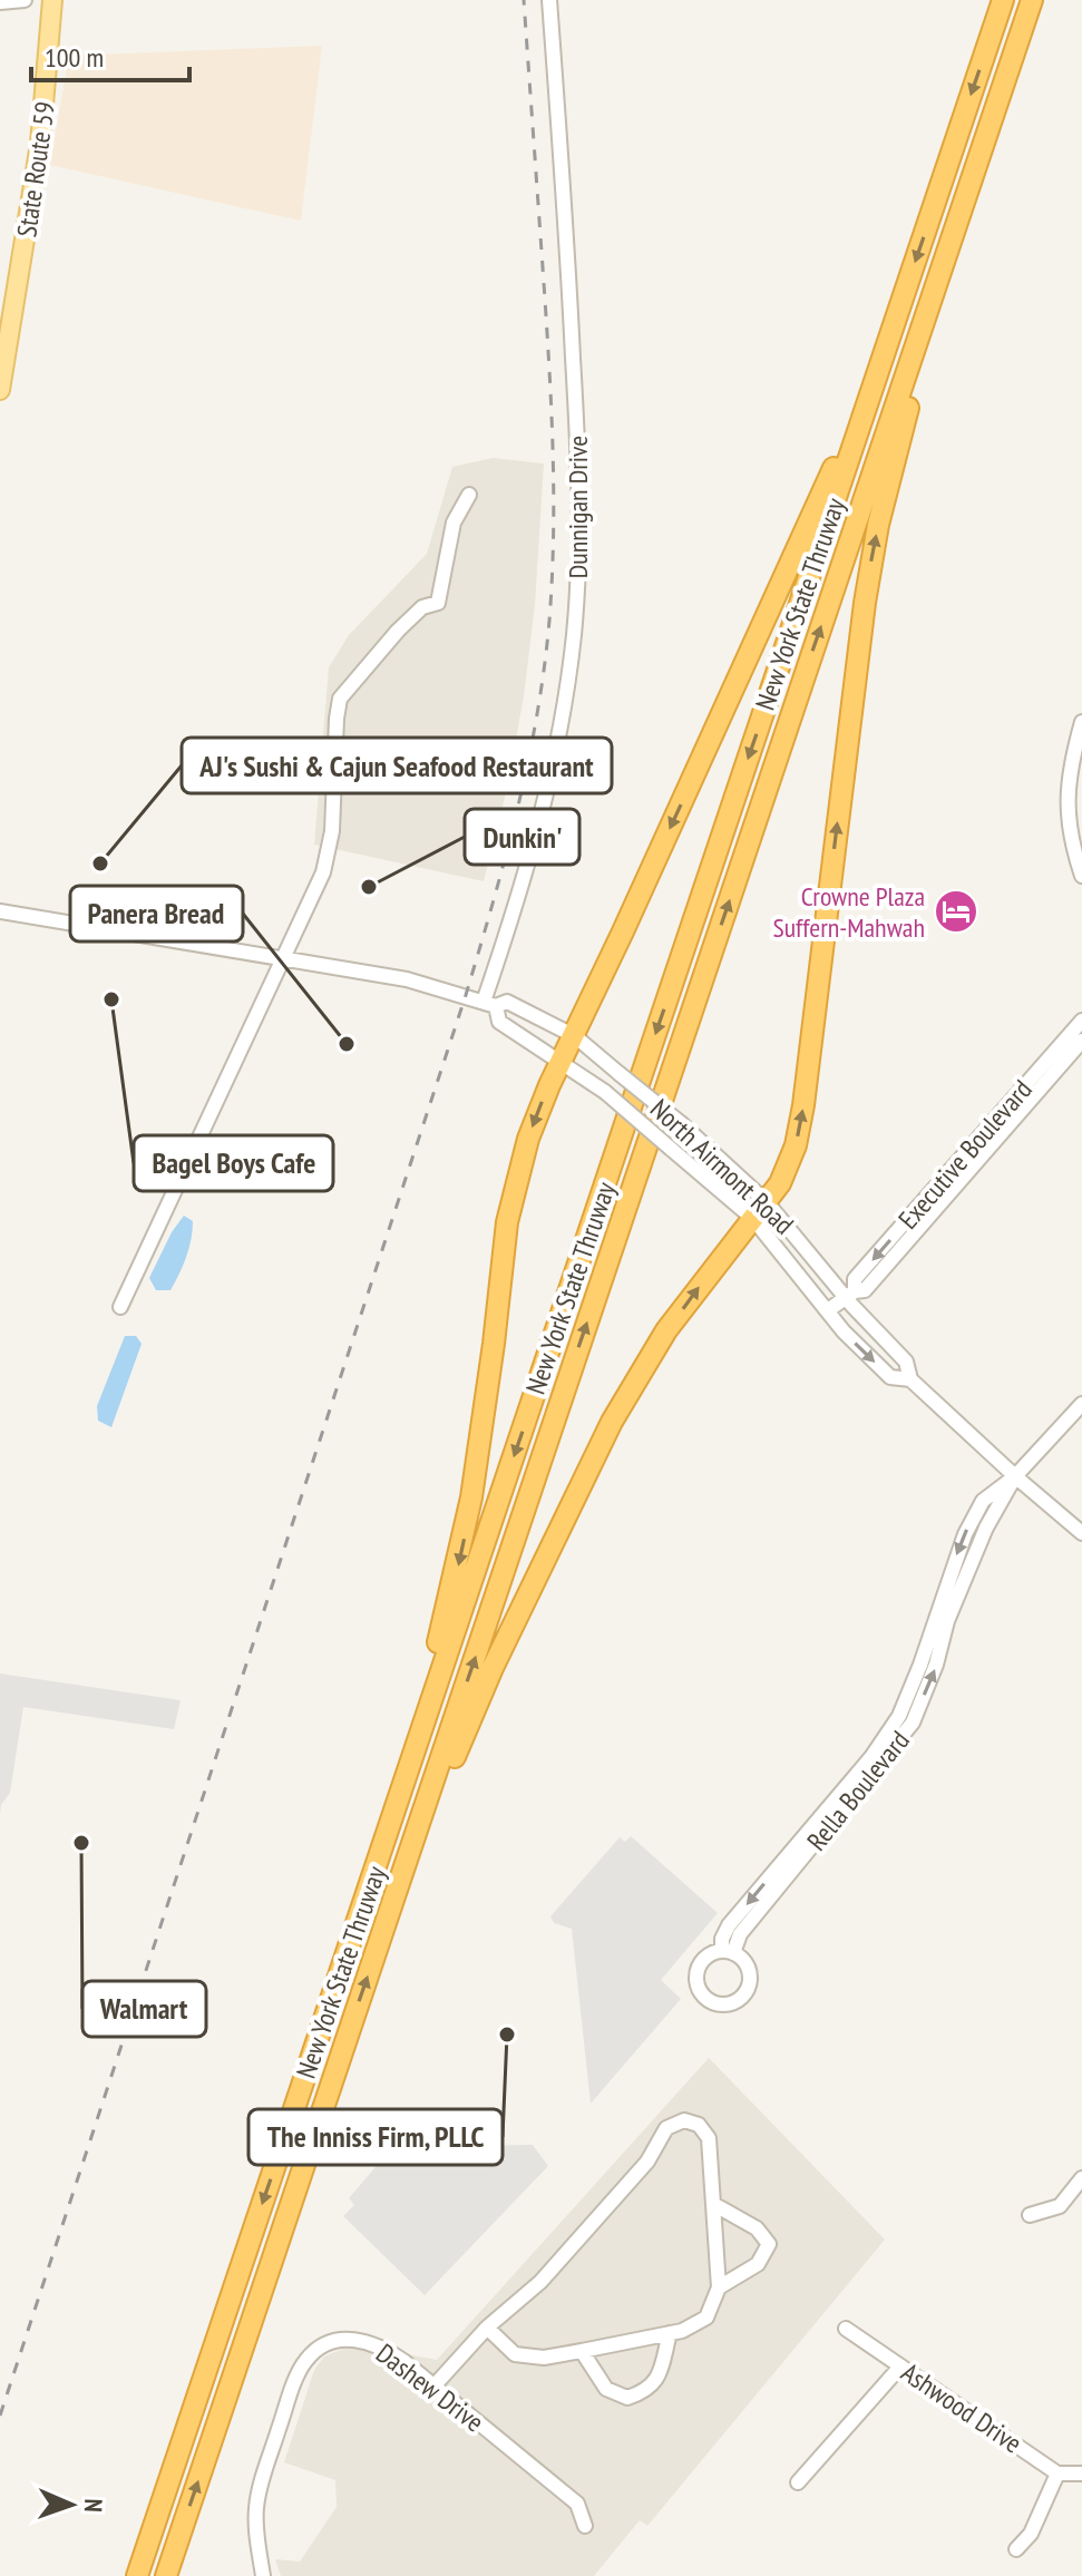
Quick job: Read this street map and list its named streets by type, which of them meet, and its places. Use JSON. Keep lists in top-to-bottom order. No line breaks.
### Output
{"streets":{"highway":["New York State Thruway"],"main road":["State Route 59"],"street":["Dunnigan Drive","Executive Boulevard","North Airmont Road","Rella Boulevard","Dashew Drive","Ashwood Drive"]},"crossings":[["Dunnigan Drive","North Airmont Road"],["Executive Boulevard","North Airmont Road"],["North Airmont Road","Rella Boulevard"]],"places":{"other":["AJ's Sushi & Cajun Seafood Restaurant","Dunkin'","Bagel Boys Cafe","Panera Bread","Walmart","The Inniss Firm, PLLC"],"hotel":["Crowne Plaza Suffern-Mahwah"]},"scale_bar":"100 m","north":"right"}
